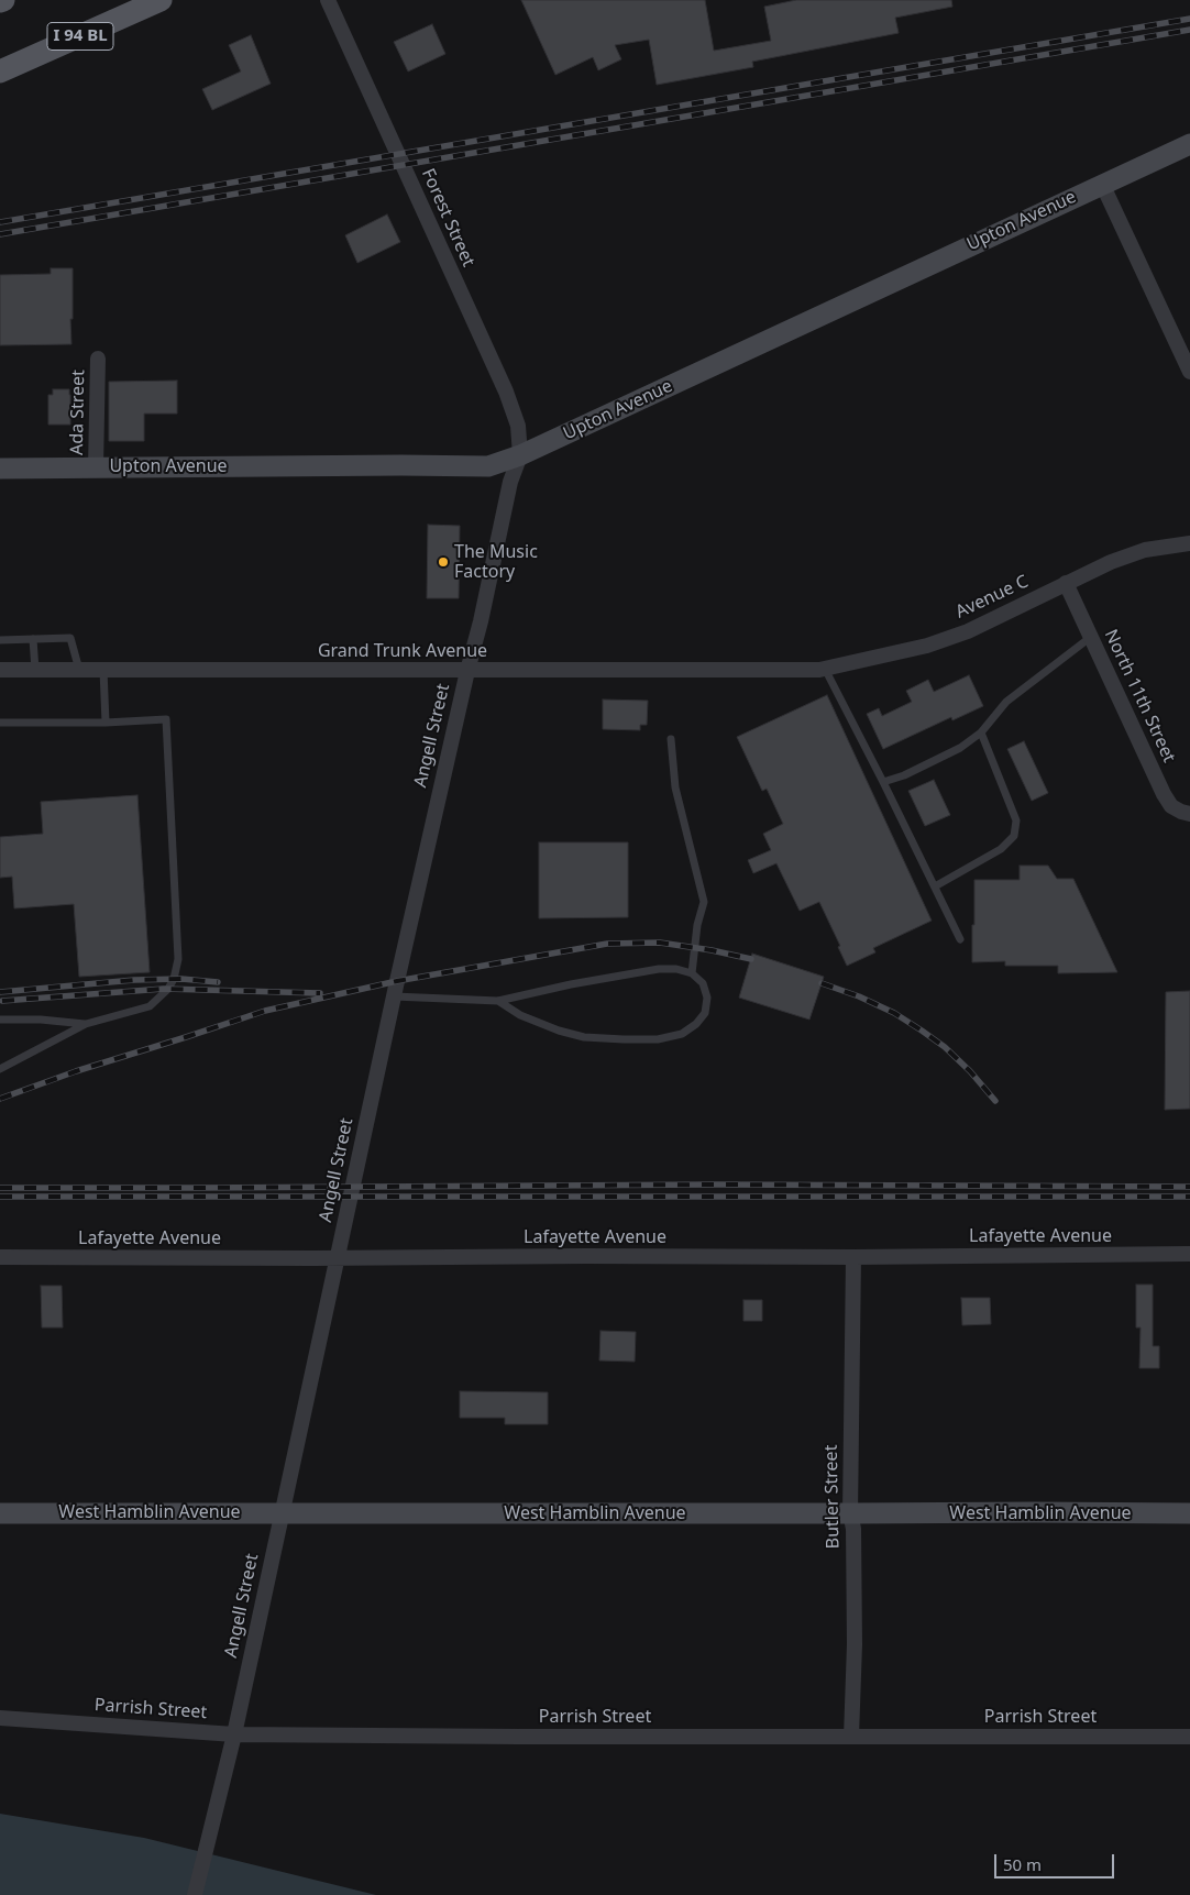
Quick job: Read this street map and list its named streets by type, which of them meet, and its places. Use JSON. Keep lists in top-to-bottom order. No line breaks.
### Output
{"streets":{"main road":["I 94 BL"],"street":["Forest Street","Upton Avenue","Ada Street","Avenue C","Grand Trunk Avenue","North 11th Street","Angell Street","Lafayette Avenue","Butler Street","West Hamblin Avenue","Parrish Street"]},"crossings":[["Forest Street","Upton Avenue"],["Forest Street","Angell Street"],["Upton Avenue","Ada Street"],["Upton Avenue","Angell Street"],["Avenue C","Grand Trunk Avenue"],["Avenue C","North 11th Street"],["Grand Trunk Avenue","Angell Street"],["Angell Street","Lafayette Avenue"],["Angell Street","West Hamblin Avenue"],["Angell Street","Parrish Street"],["Lafayette Avenue","Butler Street"],["Butler Street","West Hamblin Avenue"],["Butler Street","Parrish Street"]],"places":["The Music Factory"],"scale_bar":"50 m"}
